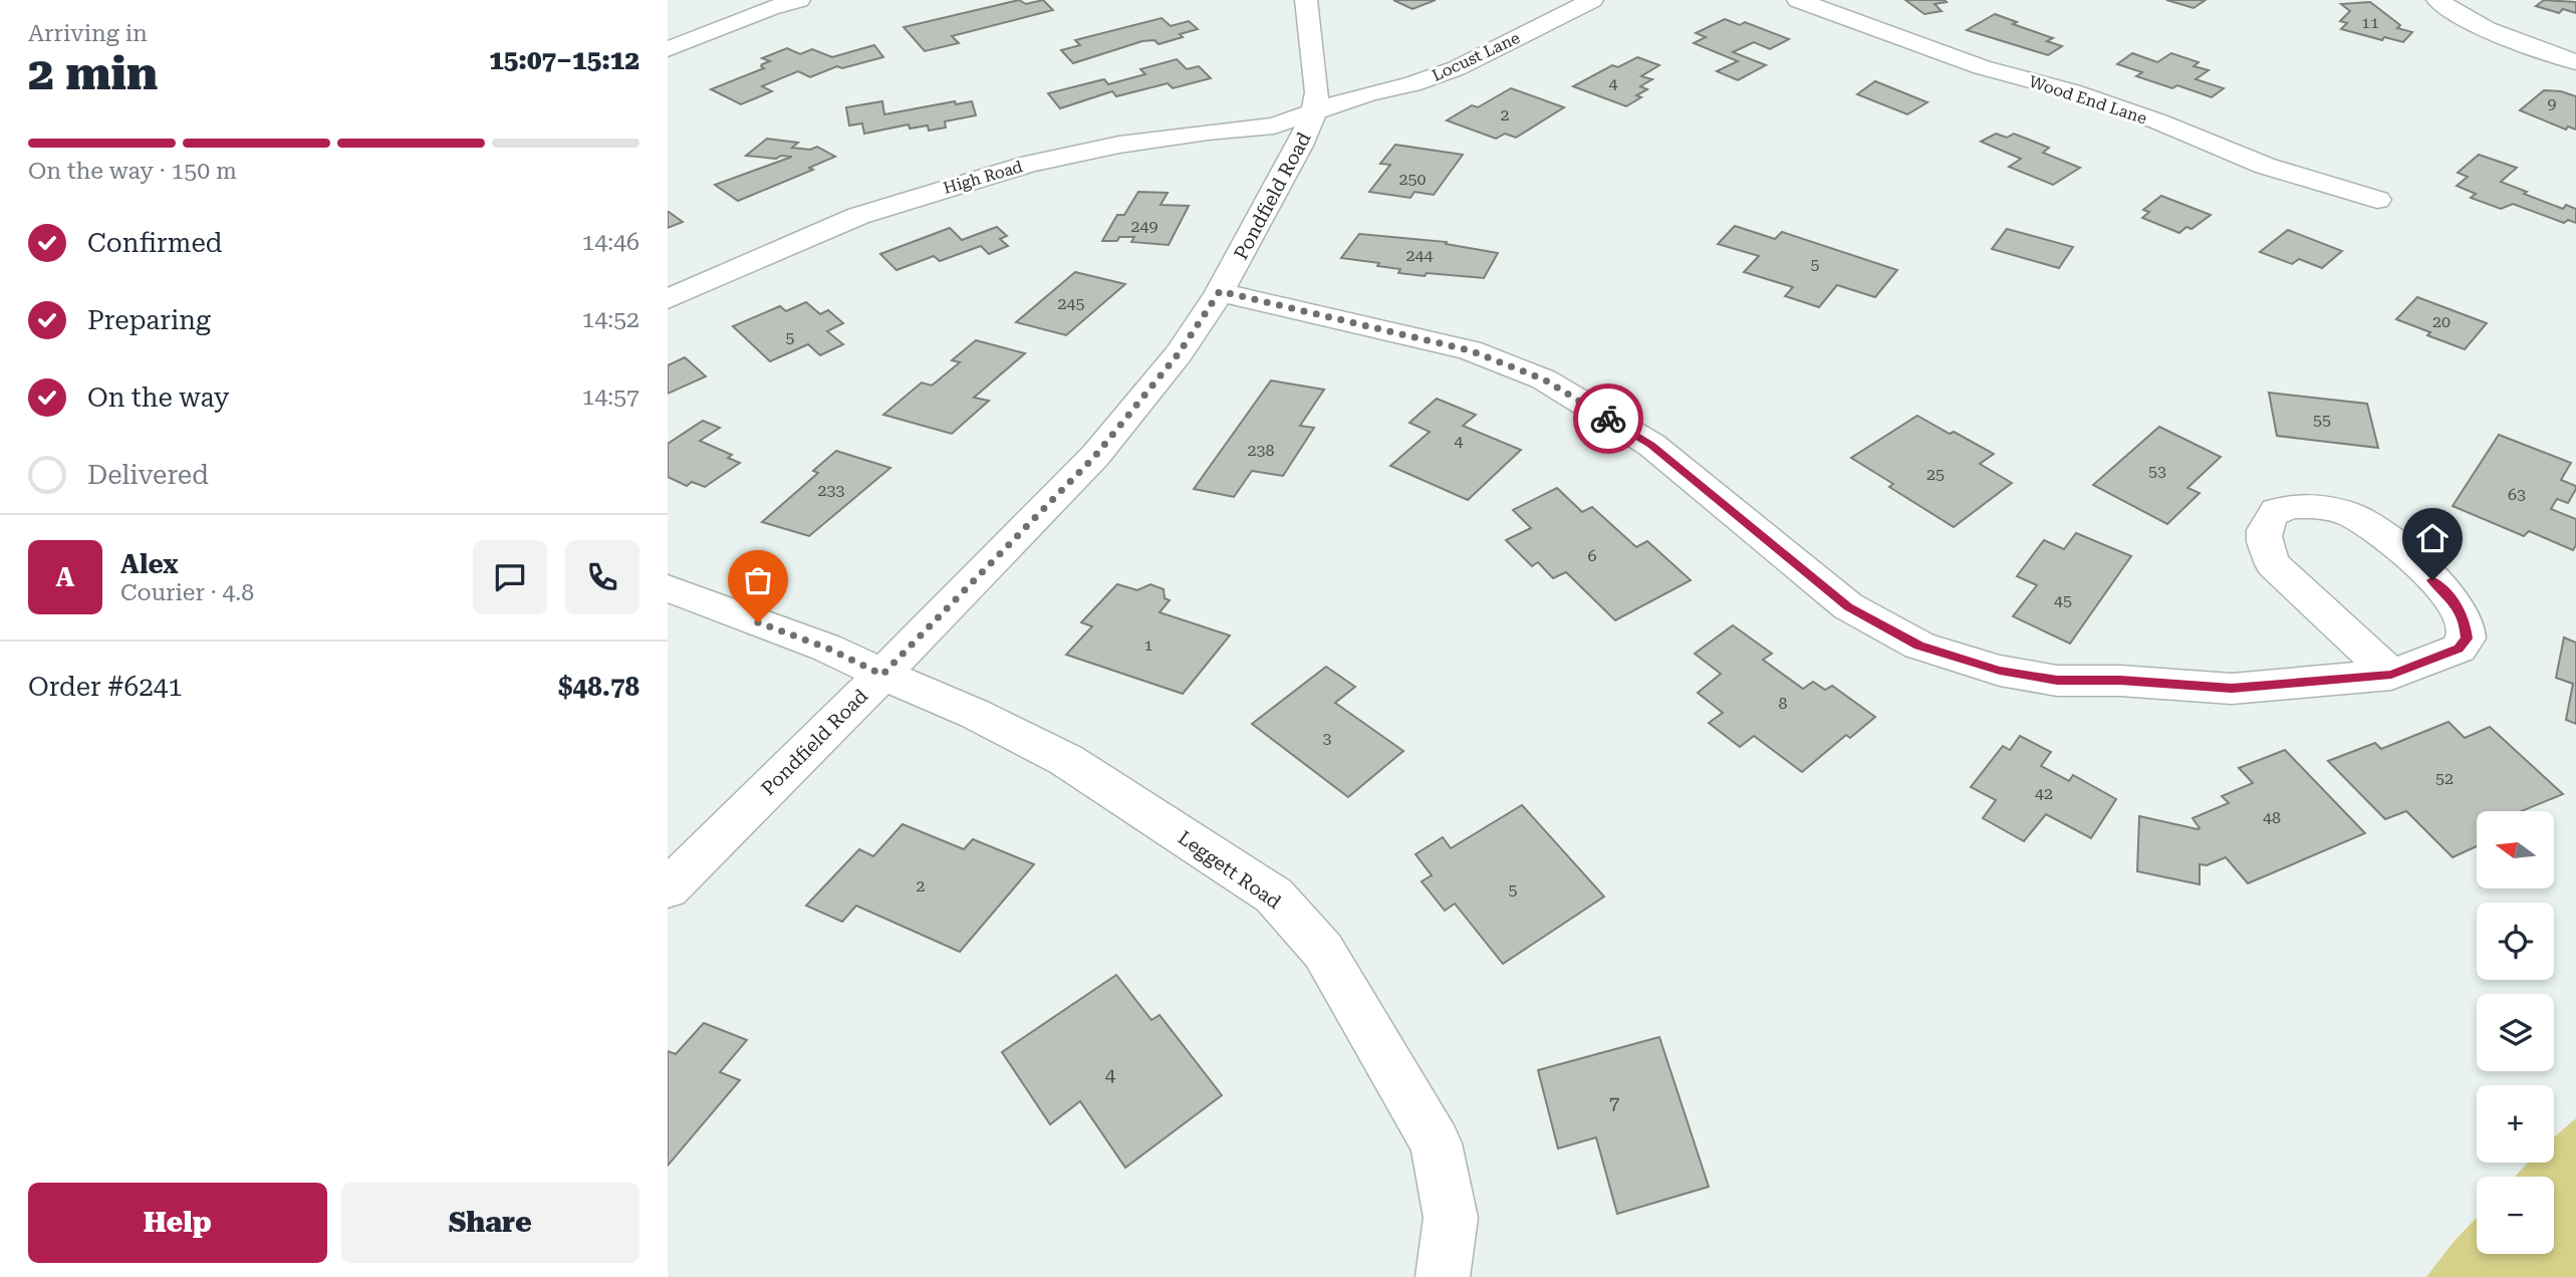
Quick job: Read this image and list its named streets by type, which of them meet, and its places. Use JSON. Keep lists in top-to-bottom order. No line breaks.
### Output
{"streets":{"street":["Locust Lane","Wood End Lane","High Road","Pondfield Road","Leggett Road"]},"crossings":[["Locust Lane","High Road"],["Locust Lane","Pondfield Road"],["High Road","Pondfield Road"],["Pondfield Road","Leggett Road"]],"house_numbers":["11","4","9","2","250","249","244","5","245","20","5","55","4","238","53","25","233","63","6","45","1","8","3","52","42","48","2","5","4","7"],"north":"left","page":{"heading":["2 min","Arriving in","15:07–15:12"],"panel":["Alex","Courier · 4.8","Order #6241","$48.78"],"bar":"On the way · 150 m","list":[["Confirmed","14:46"],["Preparing","14:52"],["On the way","14:57"],"Delivered"],"round":"A","map_buttons":["+","−"],"buttons":["Help","Share"]}}
